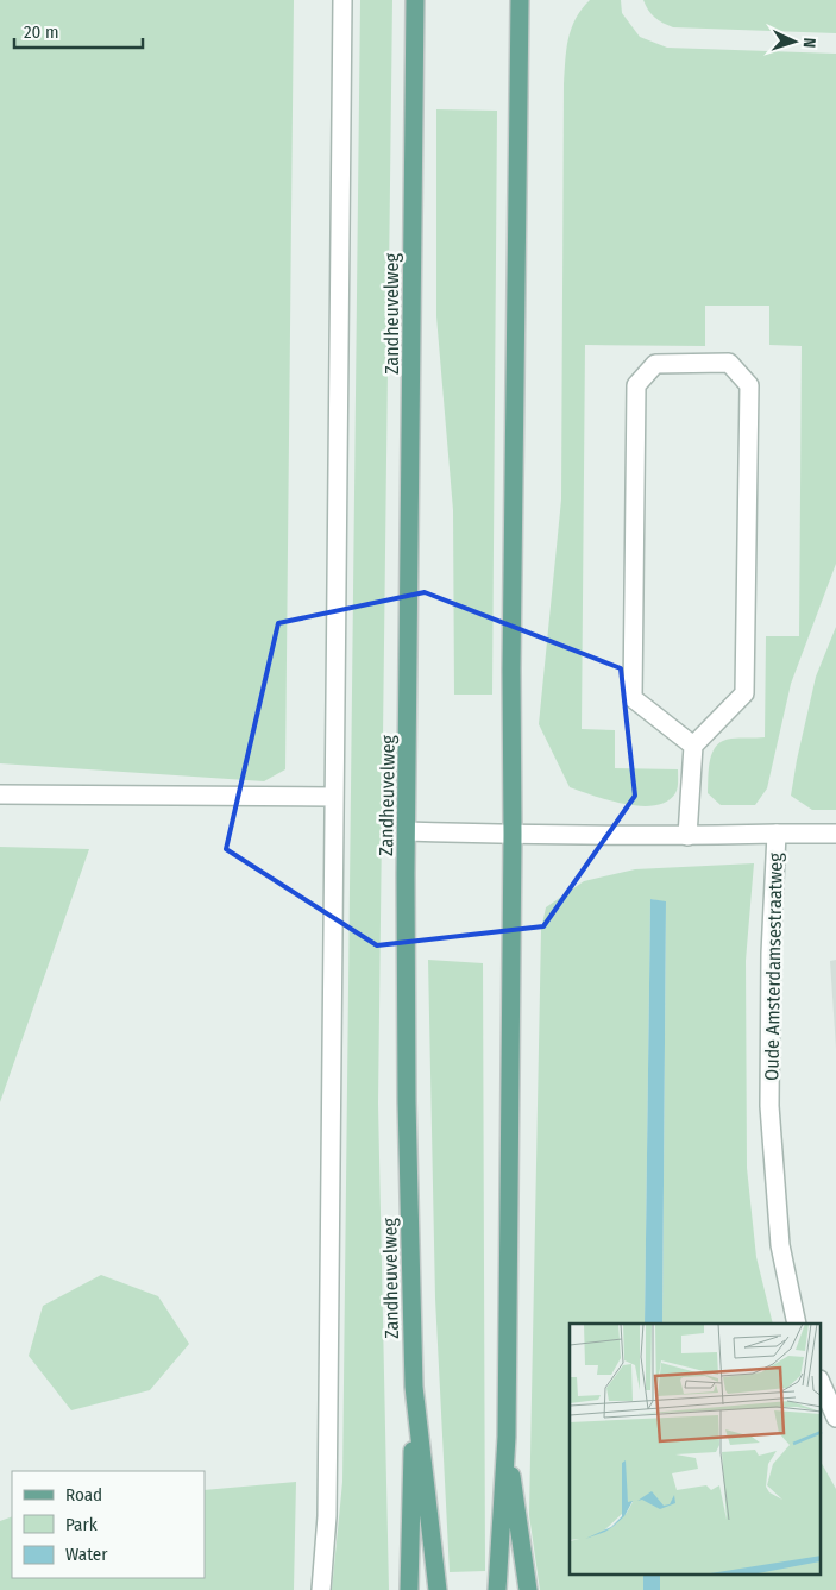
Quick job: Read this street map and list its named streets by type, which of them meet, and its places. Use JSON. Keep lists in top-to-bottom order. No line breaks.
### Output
{"streets":{"main road":["Zandheuvelweg"],"street":["Oude Amsterdamsestraatweg"]},"crossings":[["Zandheuvelweg","Oude Amsterdamsestraatweg"]],"legend":["Road","Park","Water"],"scale_bar":"20 m","north":"right"}
